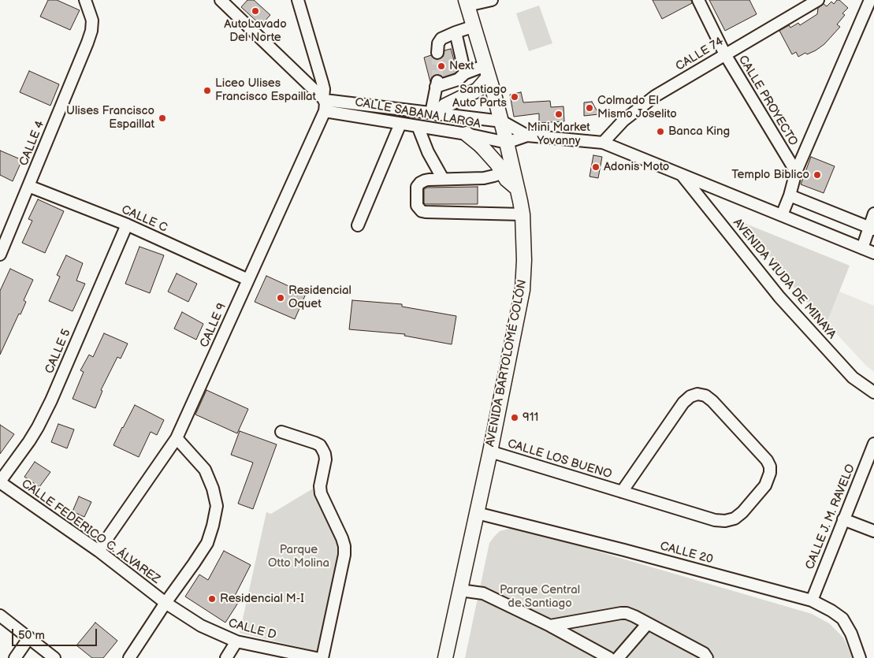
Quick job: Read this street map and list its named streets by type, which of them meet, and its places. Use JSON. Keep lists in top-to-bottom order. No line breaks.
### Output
{"streets":{"main road":["AVENIDA BARTOLOMÉ COLÓN"],"street":["CALLE 74","CALLE PROYECTO","CALLE SABANA LARGA","CALLE 4","CALLE C","AVENIDA VIUDA DE MINAYA","CALLE 9","CALLE 5","CALLE LOS BUENO","CALLE J. M. RAVELO","CALLE FEDERICO C. ÁLVAREZ","CALLE 20","CALLE D"]},"crossings":[["CALLE 74","CALLE PROYECTO"],["CALLE SABANA LARGA","CALLE 9"],["CALLE SABANA LARGA","AVENIDA BARTOLOMÉ COLÓN"],["CALLE 4","CALLE C"],["CALLE C","CALLE 9"],["CALLE C","CALLE 5"],["CALLE 9","CALLE FEDERICO C. ÁLVAREZ"],["CALLE 5","CALLE FEDERICO C. ÁLVAREZ"],["AVENIDA BARTOLOMÉ COLÓN","CALLE LOS BUENO"],["AVENIDA BARTOLOMÉ COLÓN","CALLE 20"],["CALLE J. M. RAVELO","CALLE 20"],["CALLE FEDERICO C. ÁLVAREZ","CALLE D"]],"parks":["Parque Otto Molina","Parque Central de Santiago"],"places":["AutoLavado Del Norte","Next","Liceo Ulises Francisco Espaillat","Santiago Auto Parts","Colmado El Mismo Joselito","Mini Market Yovanny","Ulises Francisco Espaillat","Banca King","Adonis Moto","Templo Biblico","Residencial Oquet","911","Residencial M-I"],"scale_bar":"50 m"}
